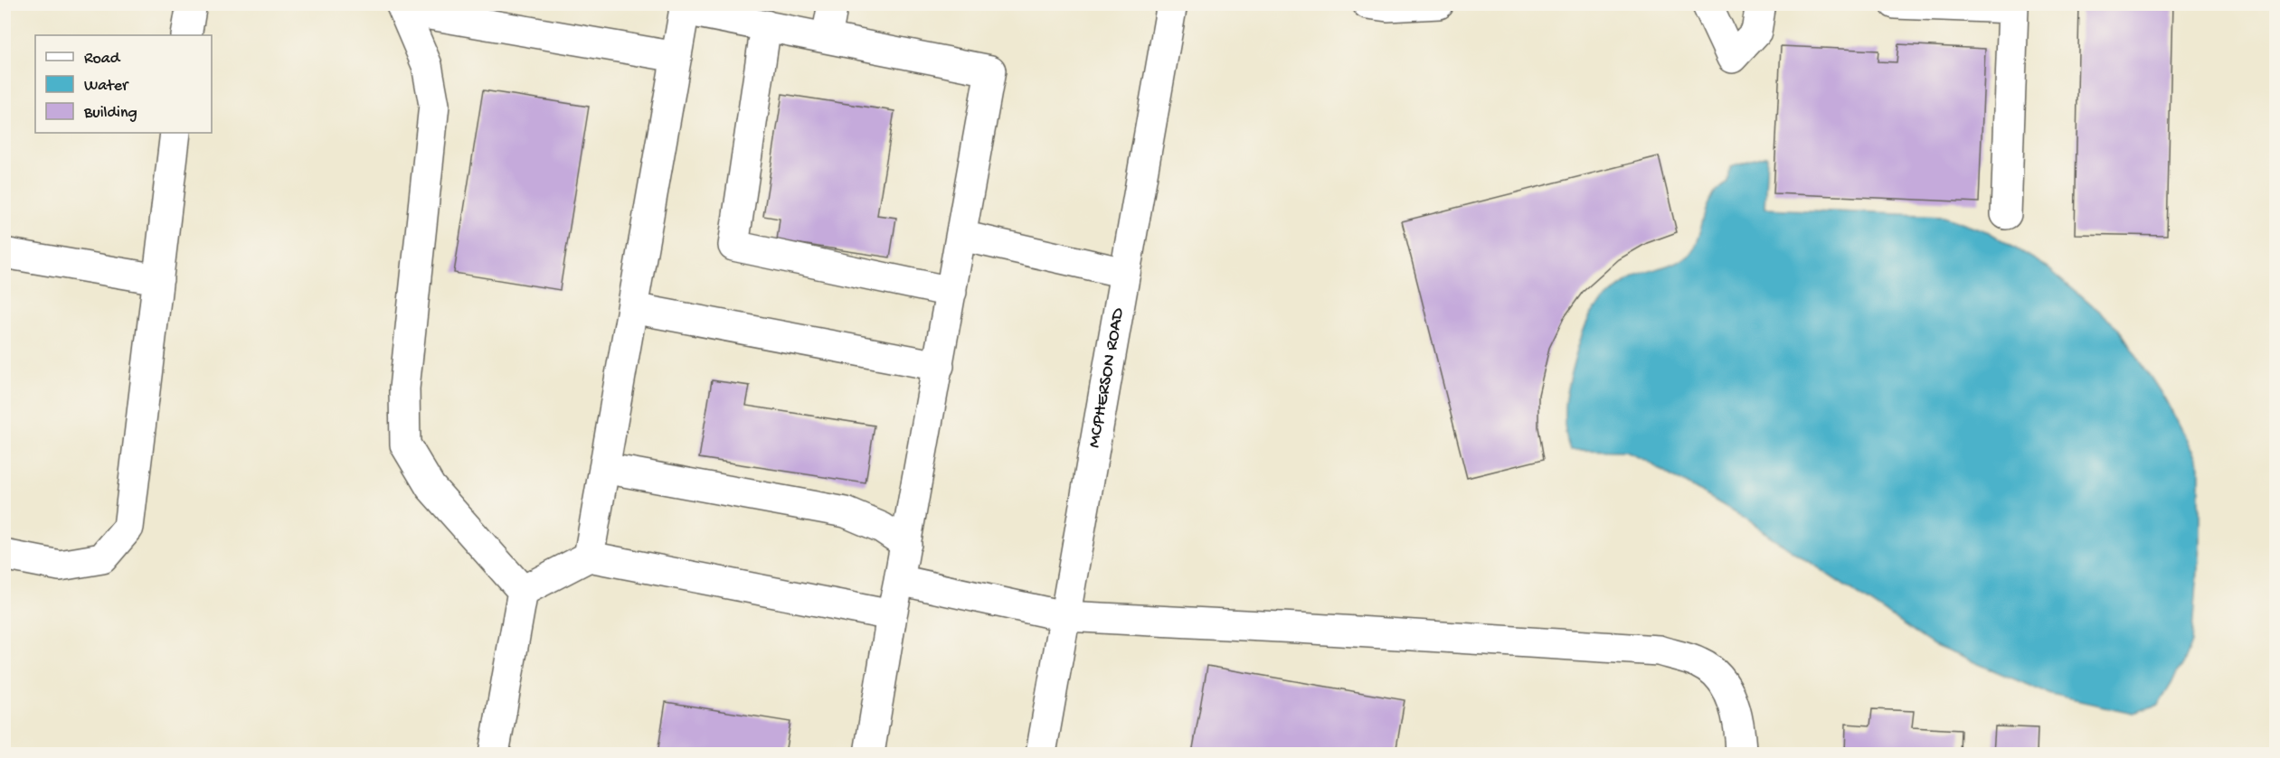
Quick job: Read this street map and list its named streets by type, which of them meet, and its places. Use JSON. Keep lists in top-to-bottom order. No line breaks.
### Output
{"streets":{"main road":["MCPHERSON ROAD"]},"legend":["Road","Water","Building"]}
